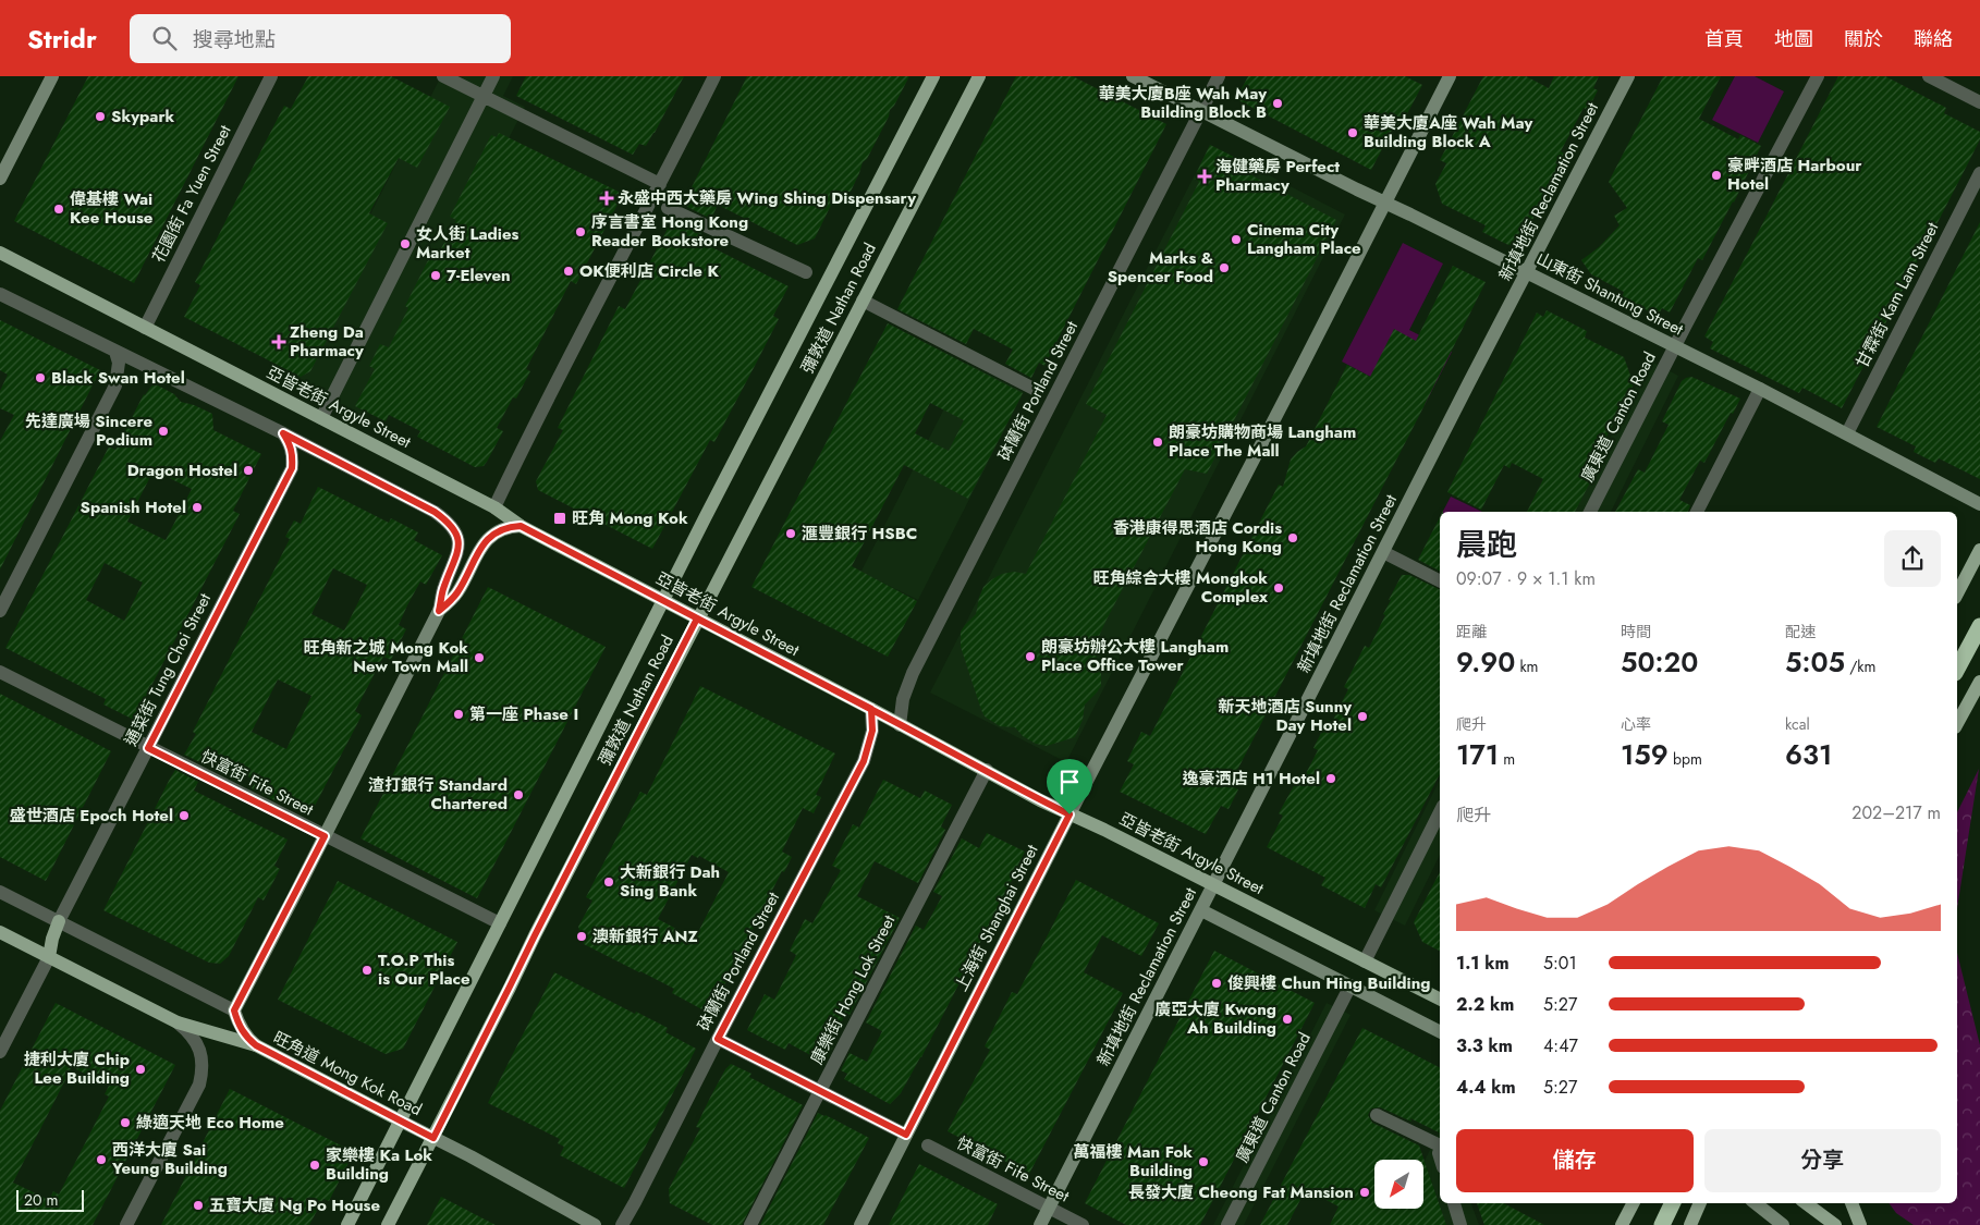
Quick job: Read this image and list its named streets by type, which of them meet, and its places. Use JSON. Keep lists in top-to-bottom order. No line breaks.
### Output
{"streets":{"main road":["新填地街 Reclamation Street","山東街 Shantung Street","彌敦道 Nathan Road","亞皆老街 Argyle Street","上海街 Shanghai Street","旺角道 Mong Kok Road"],"street":["花園街 Fa Yuen Street","甘霖街 Kam Lam Street","砵蘭街 Portland Street","廣東道 Canton Road","通菜街 Tung Choi Street","快富街 Fife Street","康樂街 Hong Lok Street"]},"crossings":[["新填地街 Reclamation Street","山東街 Shantung Street"],["新填地街 Reclamation Street","亞皆老街 Argyle Street"],["新填地街 Reclamation Street","快富街 Fife Street"],["花園街 Fa Yuen Street","亞皆老街 Argyle Street"],["山東街 Shantung Street","甘霖街 Kam Lam Street"],["山東街 Shantung Street","砵蘭街 Portland Street"],["山東街 Shantung Street","廣東道 Canton Road"],["山東街 Shantung Street","上海街 Shanghai Street"],["彌敦道 Nathan Road","亞皆老街 Argyle Street"],["彌敦道 Nathan Road","快富街 Fife Street"],["彌敦道 Nathan Road","旺角道 Mong Kok Road"],["砵蘭街 Portland Street","亞皆老街 Argyle Street"],["亞皆老街 Argyle Street","上海街 Shanghai Street"],["亞皆老街 Argyle Street","康樂街 Hong Lok Street"],["通菜街 Tung Choi Street","快富街 Fife Street"]],"places":{"other":["華美大廈B座 Wah May Building Block B","Skypark","華美大廈A座 Wah May Building Block A","豪畔酒店 Harbour Hotel","偉基樓 Wai Kee House","序言書室 Hong Kong Reader Bookstore","Cinema City Langham Place","女人街 Ladies Market","Marks & Spencer Food","OK便利店 Circle K","7-Eleven","Black Swan Hotel","先達廣場 Sincere Podium","朗豪坊購物商場 Langham Place The Mall","Dragon Hostel","Spanish Hotel","滙豐銀行 HSBC","香港康得思酒店 Cordis Hong Kong","旺角綜合大樓 Mongkok Complex","朗豪坊辦公大樓 Langham Place Office Tower","旺角新之城 Mong Kok New Town Mall","第一座 Phase I","新天地酒店 Sunny Day Hotel","逸豪洒店 H1 Hotel","渣打銀行 Standard Chartered","盛世酒店 Epoch Hotel","大新銀行 Dah Sing Bank","澳新銀行 ANZ","T.O.P This is Our Place","俊興樓 Chun Hing Building","廣亞大廈 Kwong Ah Building","捷利大廈 Chip Lee Building","綠適天地 Eco Home","西洋大廈 Sai Yeung Building","萬福樓 Man Fok Building","家樂樓 Ka Lok Building","長發大廈 Cheong Fat Mansion","五寶大廈 Ng Po House"],"health":["海健藥房 Perfect Pharmacy","永盛中西大藥房 Wing Shing Dispensary","Zheng Da Pharmacy"],"transit":["旺角 Mong Kok"]},"scale_bar":"20 m","north":"bottom left","page":{"header":"Stridr","search":"搜尋地點","nav":["首頁","地圖","關於","聯絡"],"heading":["晨跑","09:07 · 9 × 1.1 km"],"stats":[["距離","9.90 km"],["時間","50:20"],["配速","5:05 /km"],["爬升","171 m"],["心率","159 bpm"],["kcal","631"]],"chart":["爬升","202–217 m"],"list":[{"name":"1.1 km","note":"5:01"},{"name":"2.2 km","note":"5:27"},{"name":"3.3 km","note":"4:47"},{"name":"4.4 km","note":"5:27"}],"buttons":["儲存","分享"],"scale":"20 m"}}
